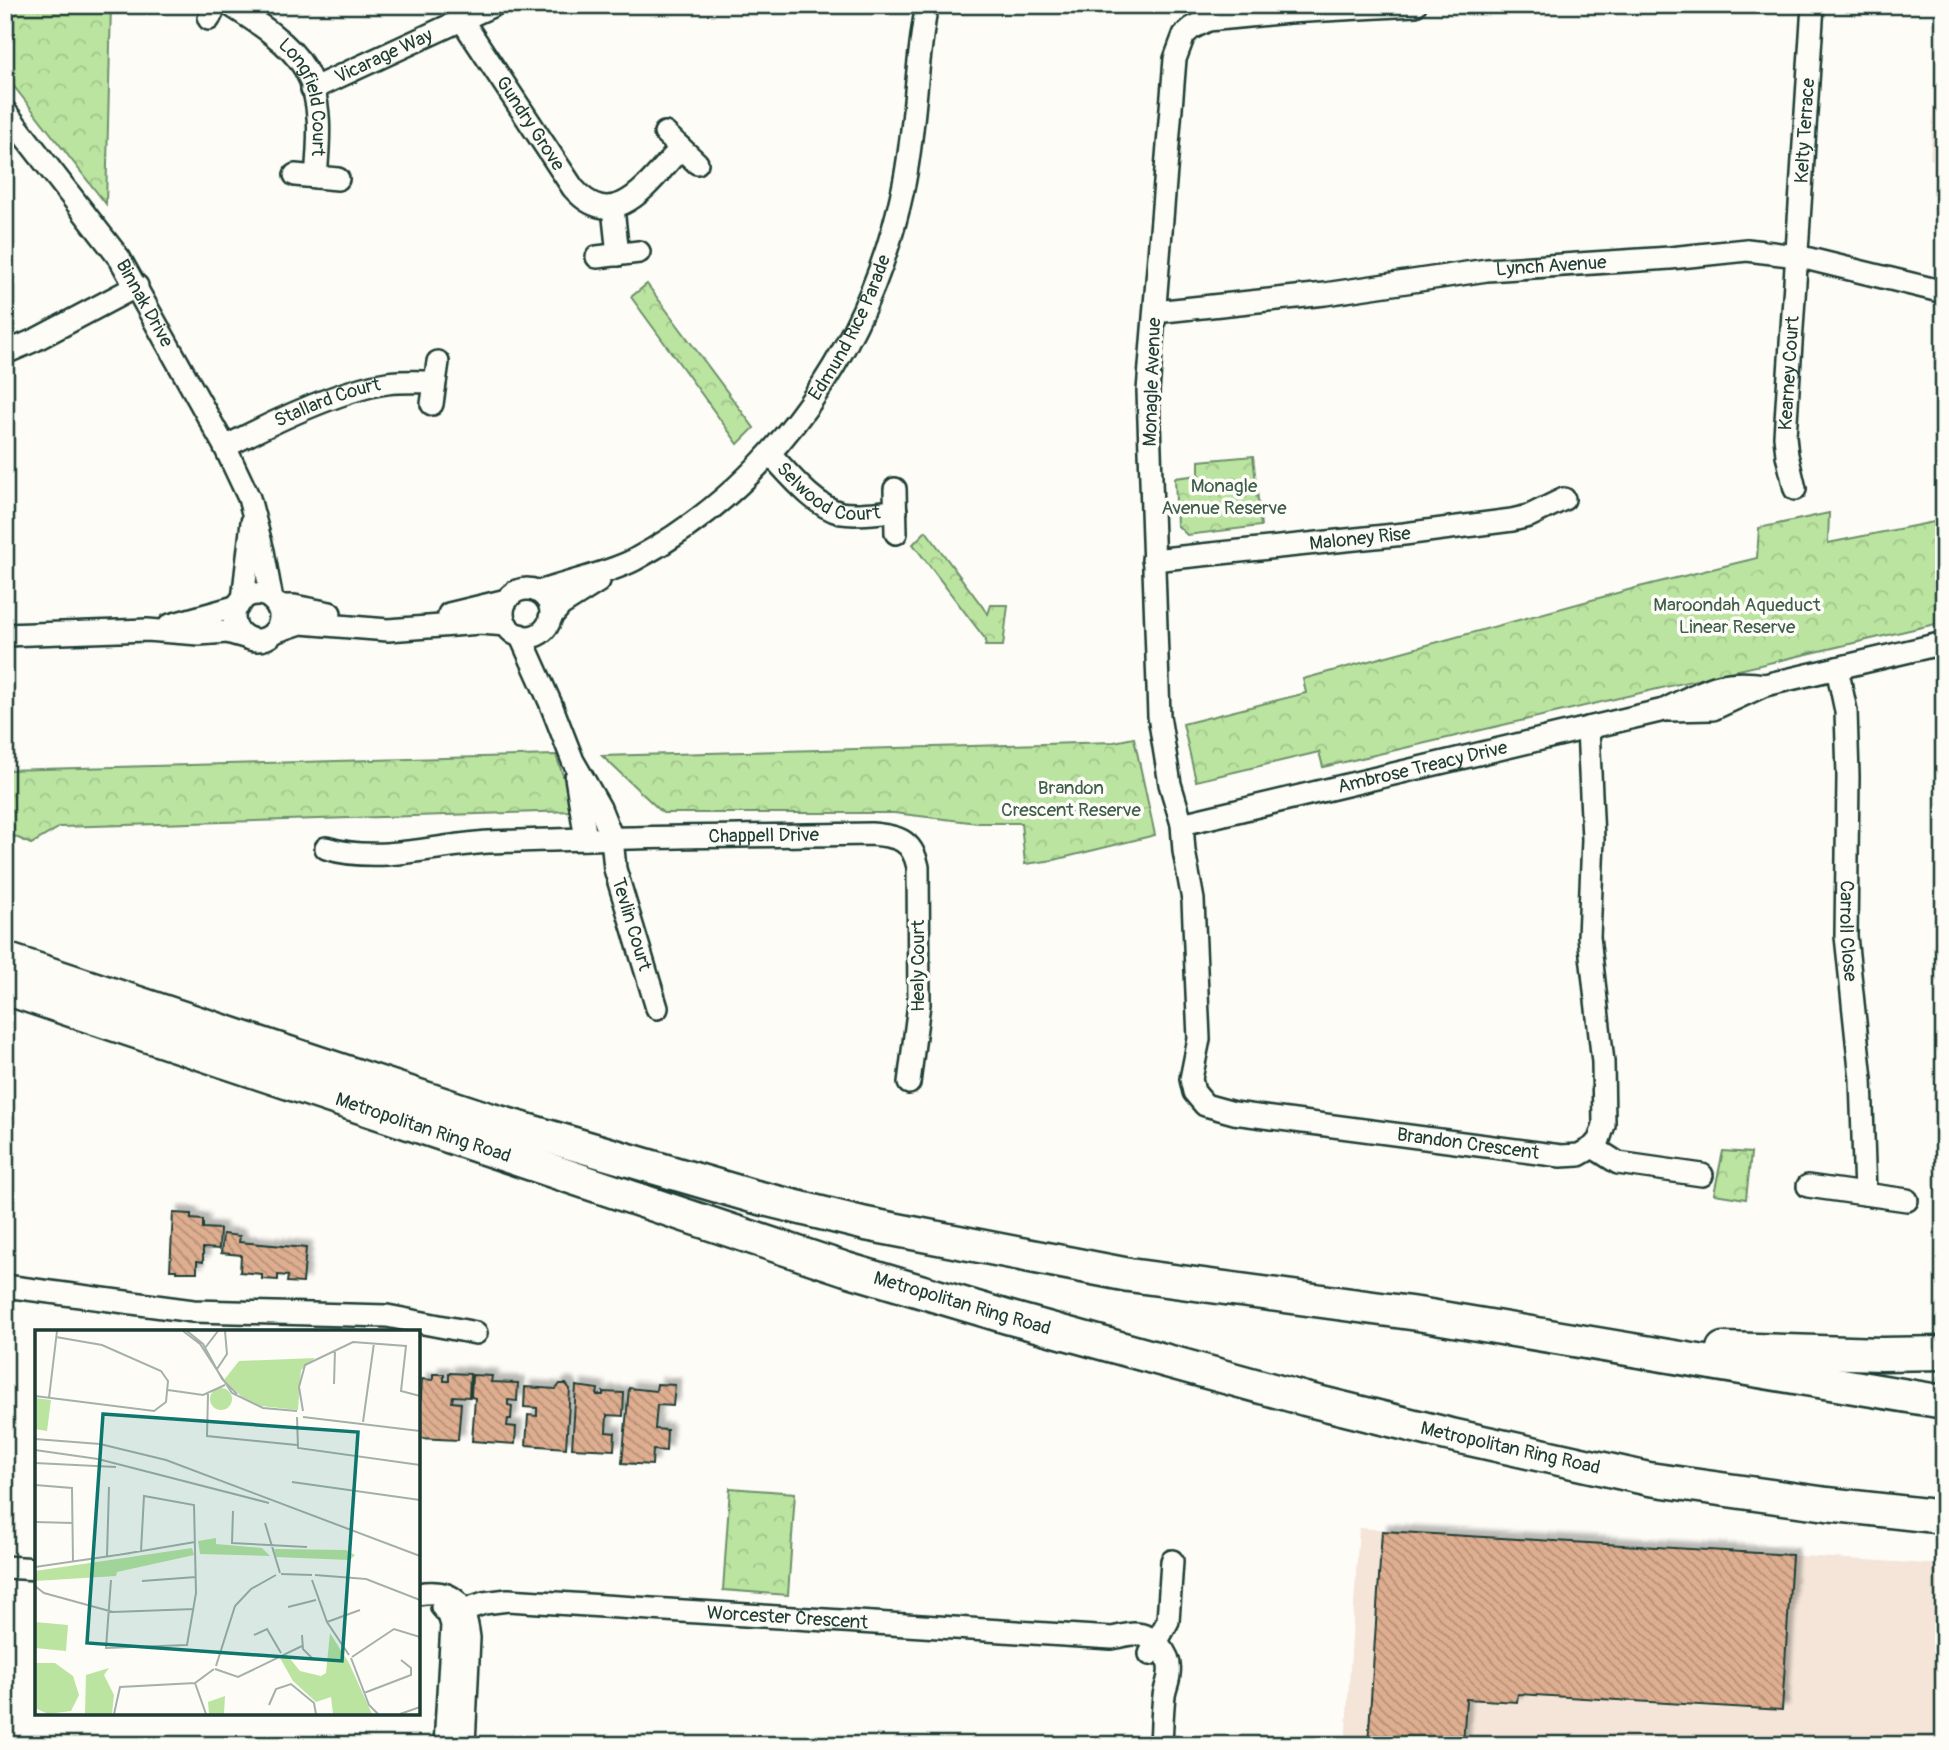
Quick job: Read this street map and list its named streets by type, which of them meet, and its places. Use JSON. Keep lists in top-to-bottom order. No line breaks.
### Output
{"streets":{"highway":["Metropolitan Ring Road"],"street":["Vicarage Way","Longfield Court","Gundry Grove","Kelty Terrace","Lynch Avenue","Binnak Drive","Edmund Rice Parade","Kearney Court","Monagle Avenue","Stallard Court","Selwood Court","Maloney Rise","Ambrose Treacy Drive","Chappell Drive","Tevlin Court","Carroll Close","Healy Court","Brandon Crescent","Worcester Crescent"]},"crossings":[["Vicarage Way","Longfield Court"],["Vicarage Way","Gundry Grove"],["Kelty Terrace","Lynch Avenue"],["Kelty Terrace","Kearney Court"],["Lynch Avenue","Kearney Court"],["Lynch Avenue","Monagle Avenue"],["Binnak Drive","Stallard Court"],["Edmund Rice Parade","Selwood Court"],["Monagle Avenue","Maloney Rise"],["Monagle Avenue","Ambrose Treacy Drive"],["Monagle Avenue","Brandon Crescent"],["Ambrose Treacy Drive","Carroll Close"],["Ambrose Treacy Drive","Brandon Crescent"],["Chappell Drive","Tevlin Court"],["Chappell Drive","Healy Court"]],"parks":["Monagle Avenue Reserve","Maroondah Aqueduct Linear Reserve","Brandon Crescent Reserve"]}
